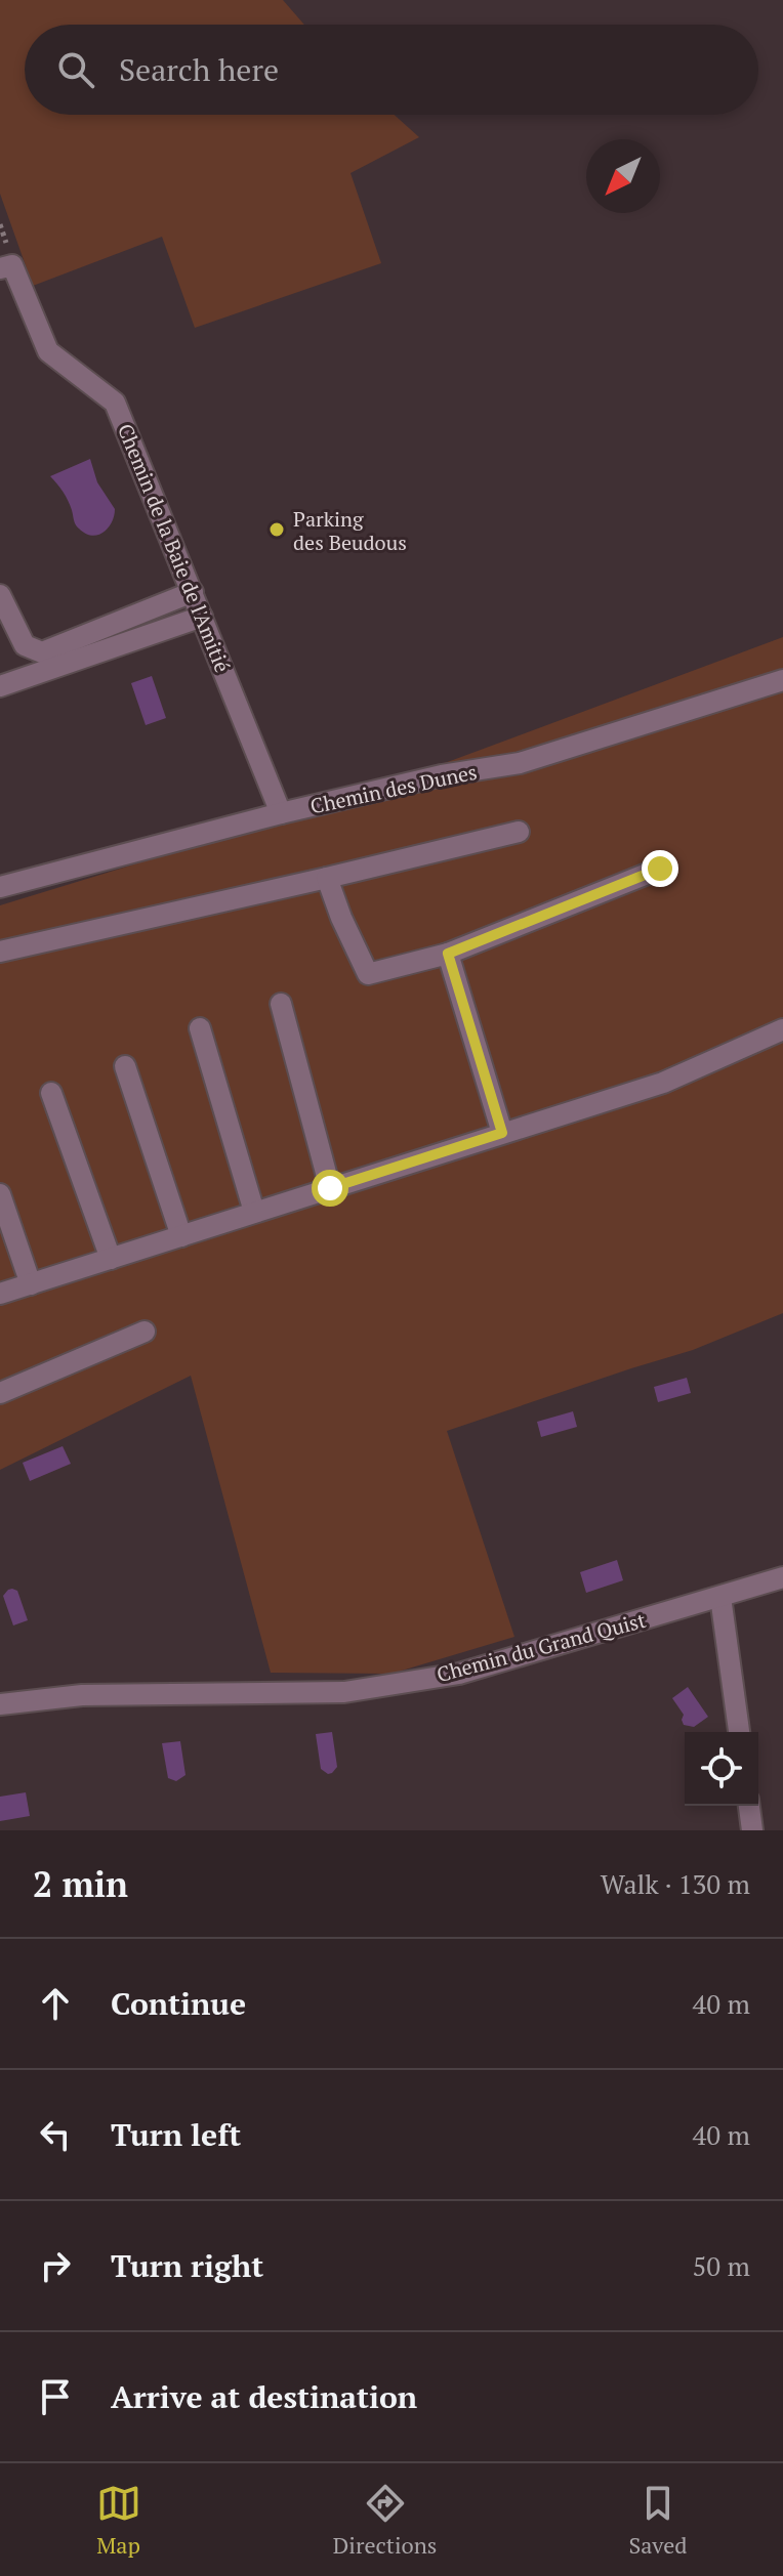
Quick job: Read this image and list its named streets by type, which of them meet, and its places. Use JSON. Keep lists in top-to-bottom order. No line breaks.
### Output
{"streets":{"street":["Chemin de la Baie de l'Amitié","Chemin des Dunes","Chemin du Grand Quist"]},"crossings":[["Chemin de la Baie de l'Amitié","Chemin des Dunes"]],"places":["Parking des Beudous"],"north":"bottom left","page":{"search":"Search here","heading":["2 min","Walk · 130 m"],"list":[["Continue","40 m"],["Turn left","40 m"],["Turn right","50 m"],"Arrive at destination"],"nav":["Map","Directions","Saved"]}}
